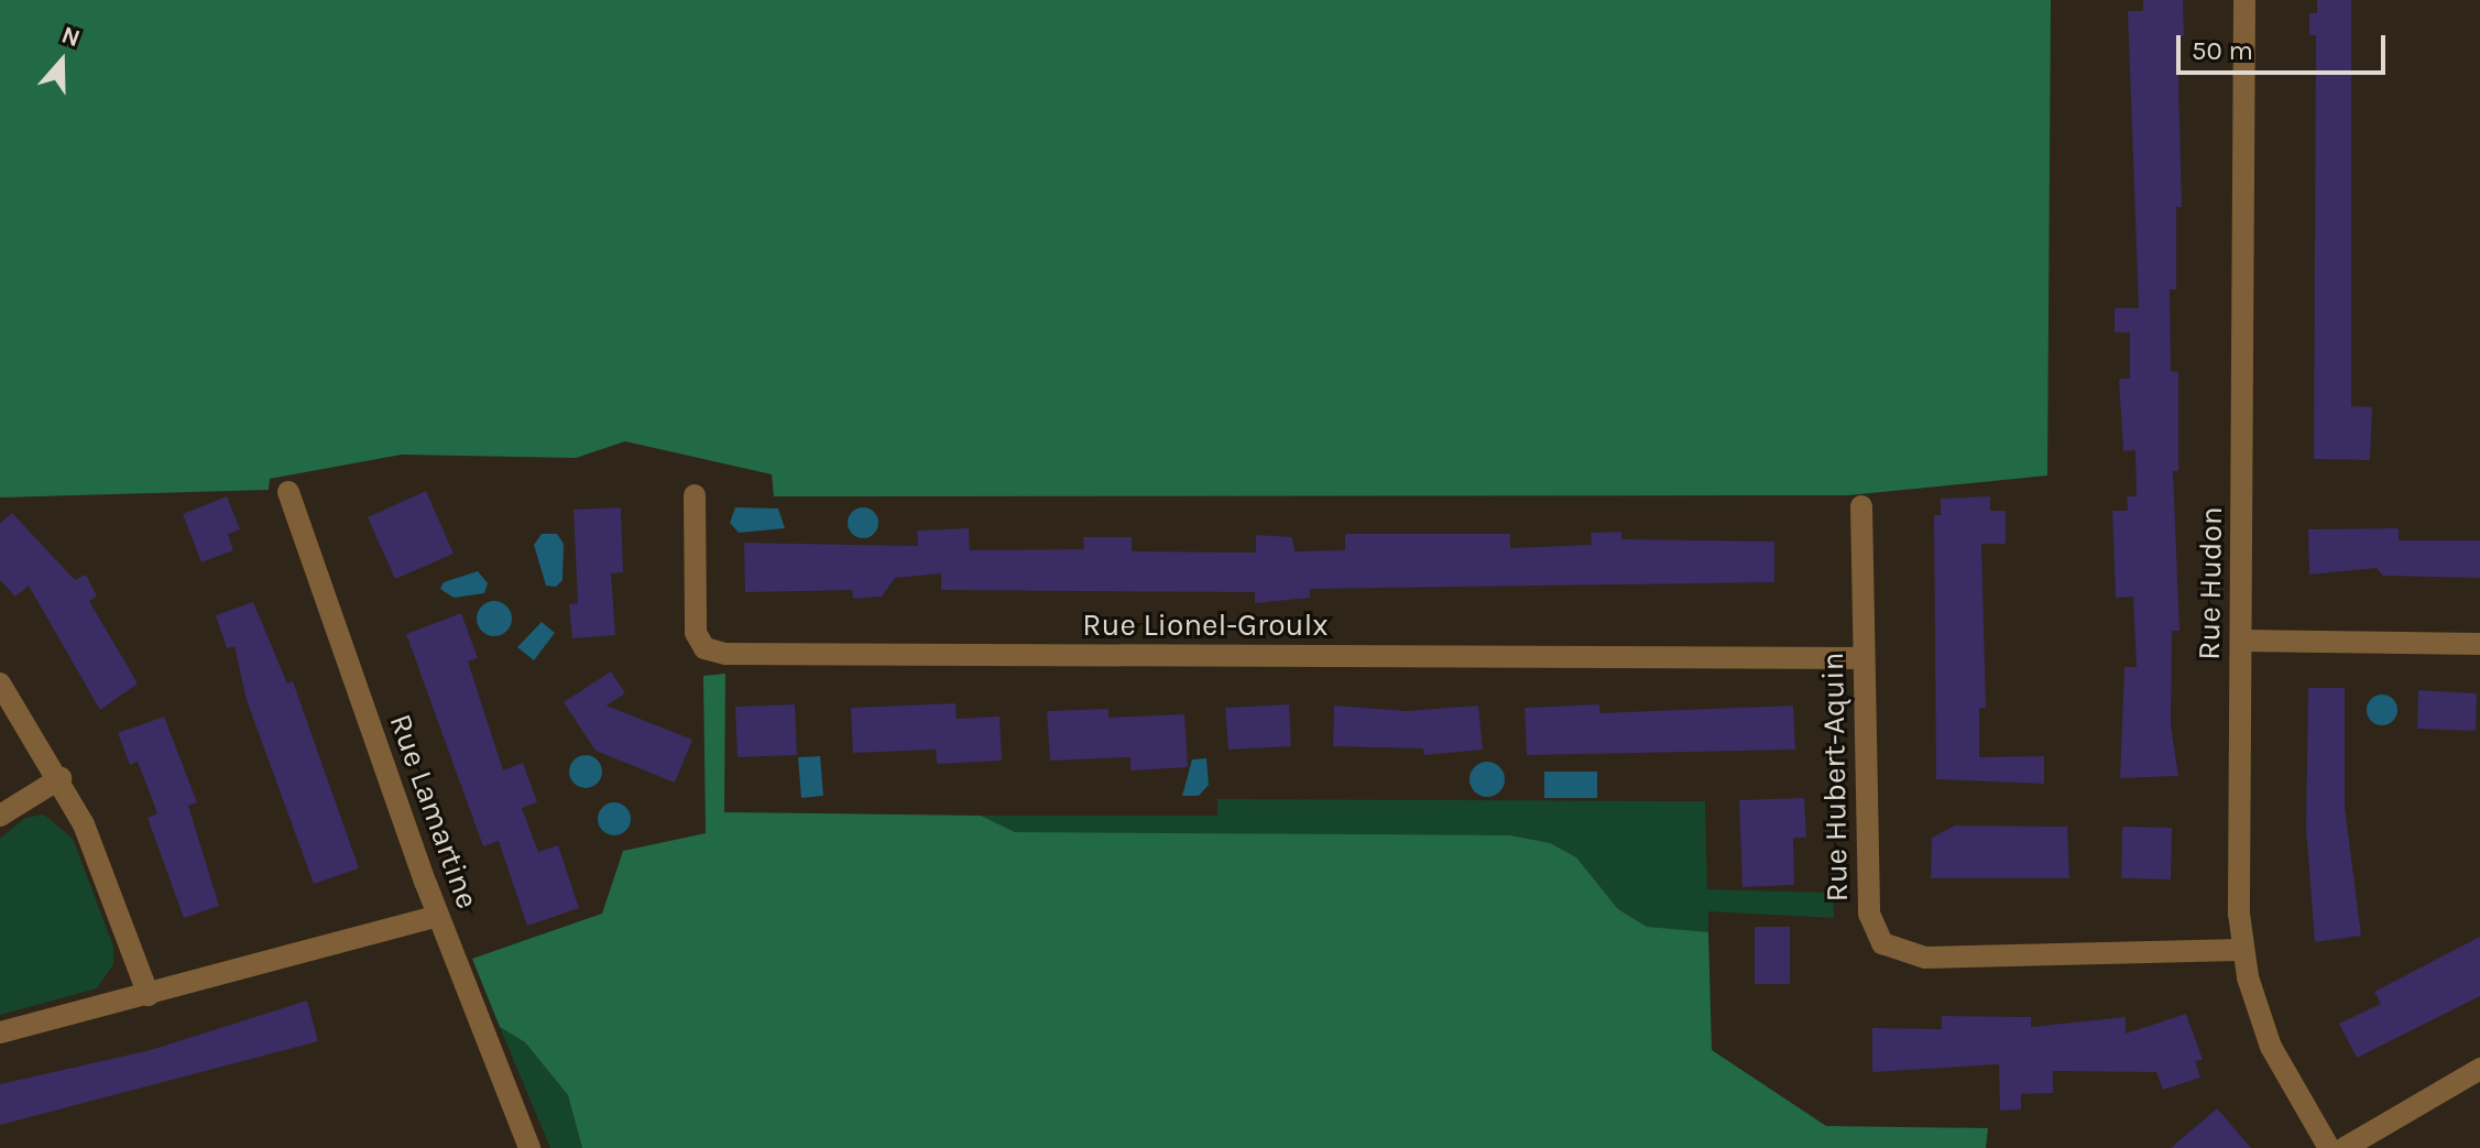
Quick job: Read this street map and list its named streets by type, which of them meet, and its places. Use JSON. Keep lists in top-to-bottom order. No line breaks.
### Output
{"streets":{"street":["Rue Hudon","Rue Lionel-Groulx","Rue Hubert-Aquin","Rue Lamartine"]},"crossings":[["Rue Hudon","Rue Hubert-Aquin"],["Rue Lionel-Groulx","Rue Hubert-Aquin"]],"scale_bar":"50 m","north":"top"}
